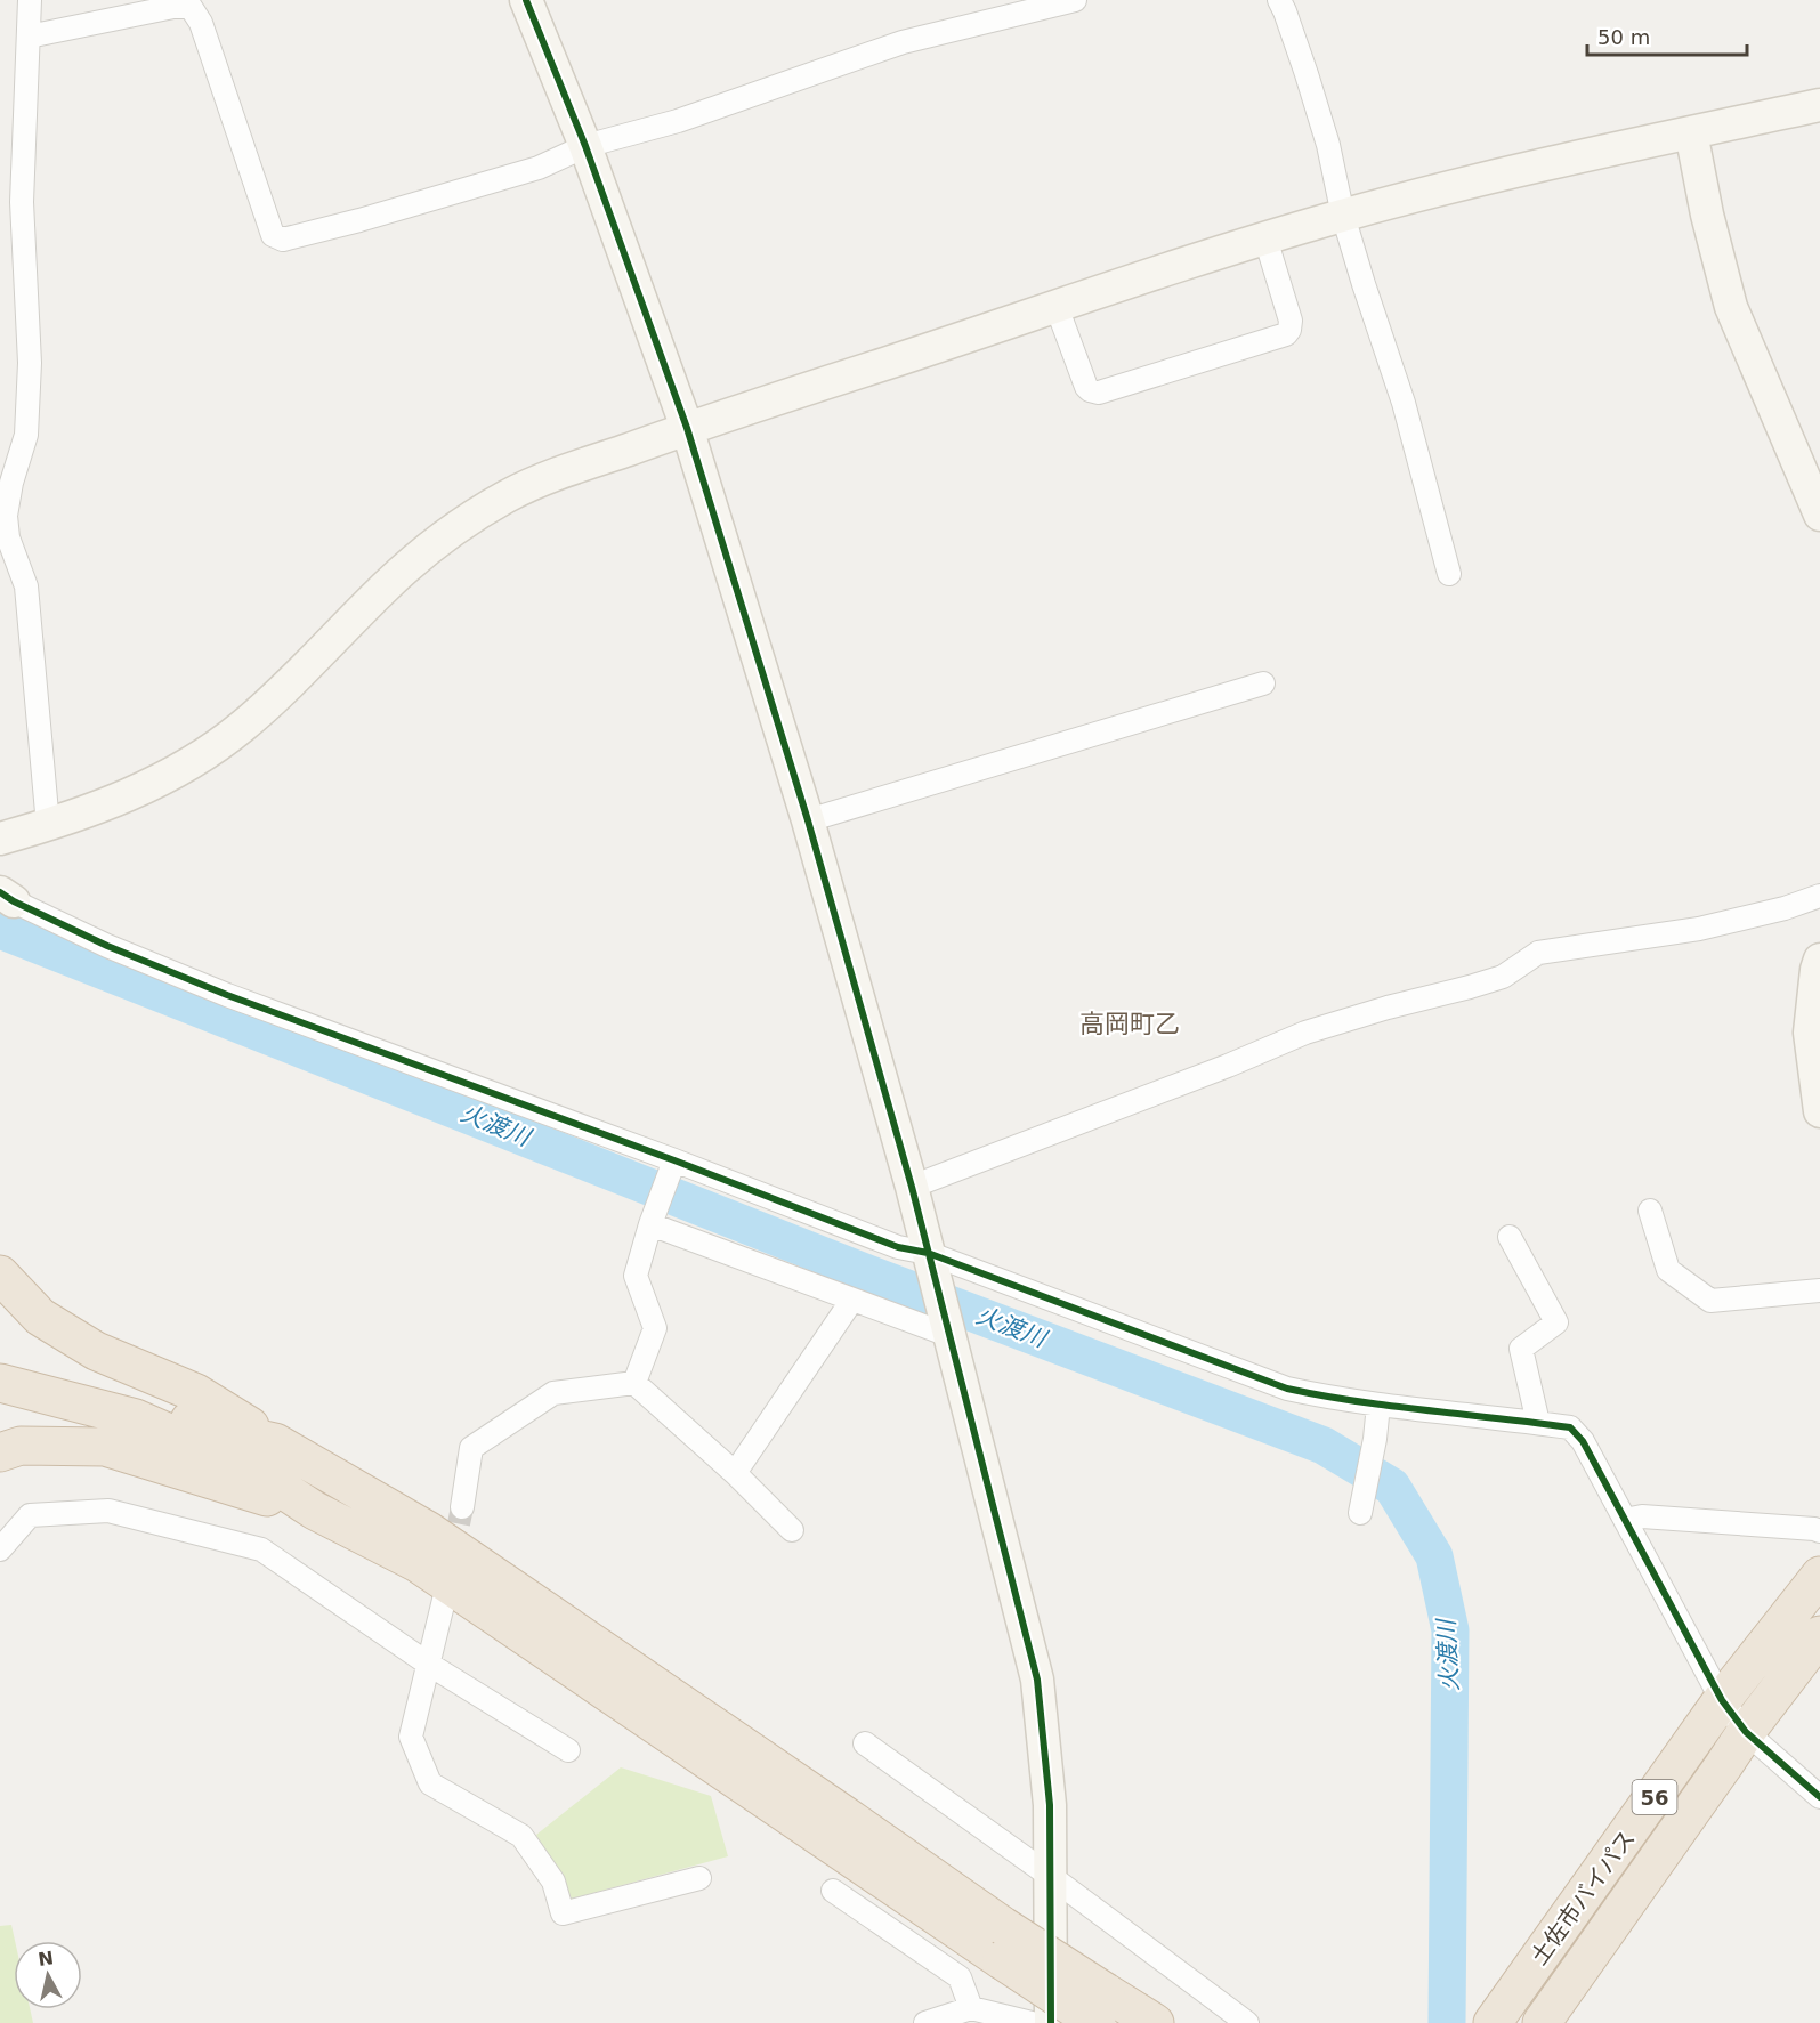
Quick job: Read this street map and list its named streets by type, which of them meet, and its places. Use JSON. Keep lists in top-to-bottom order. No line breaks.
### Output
{"streets":{"highway":["56","土佐市バイパス"]},"districts":["高岡町乙"],"water":["火渡川"],"scale_bar":"50 m","north":"top"}
